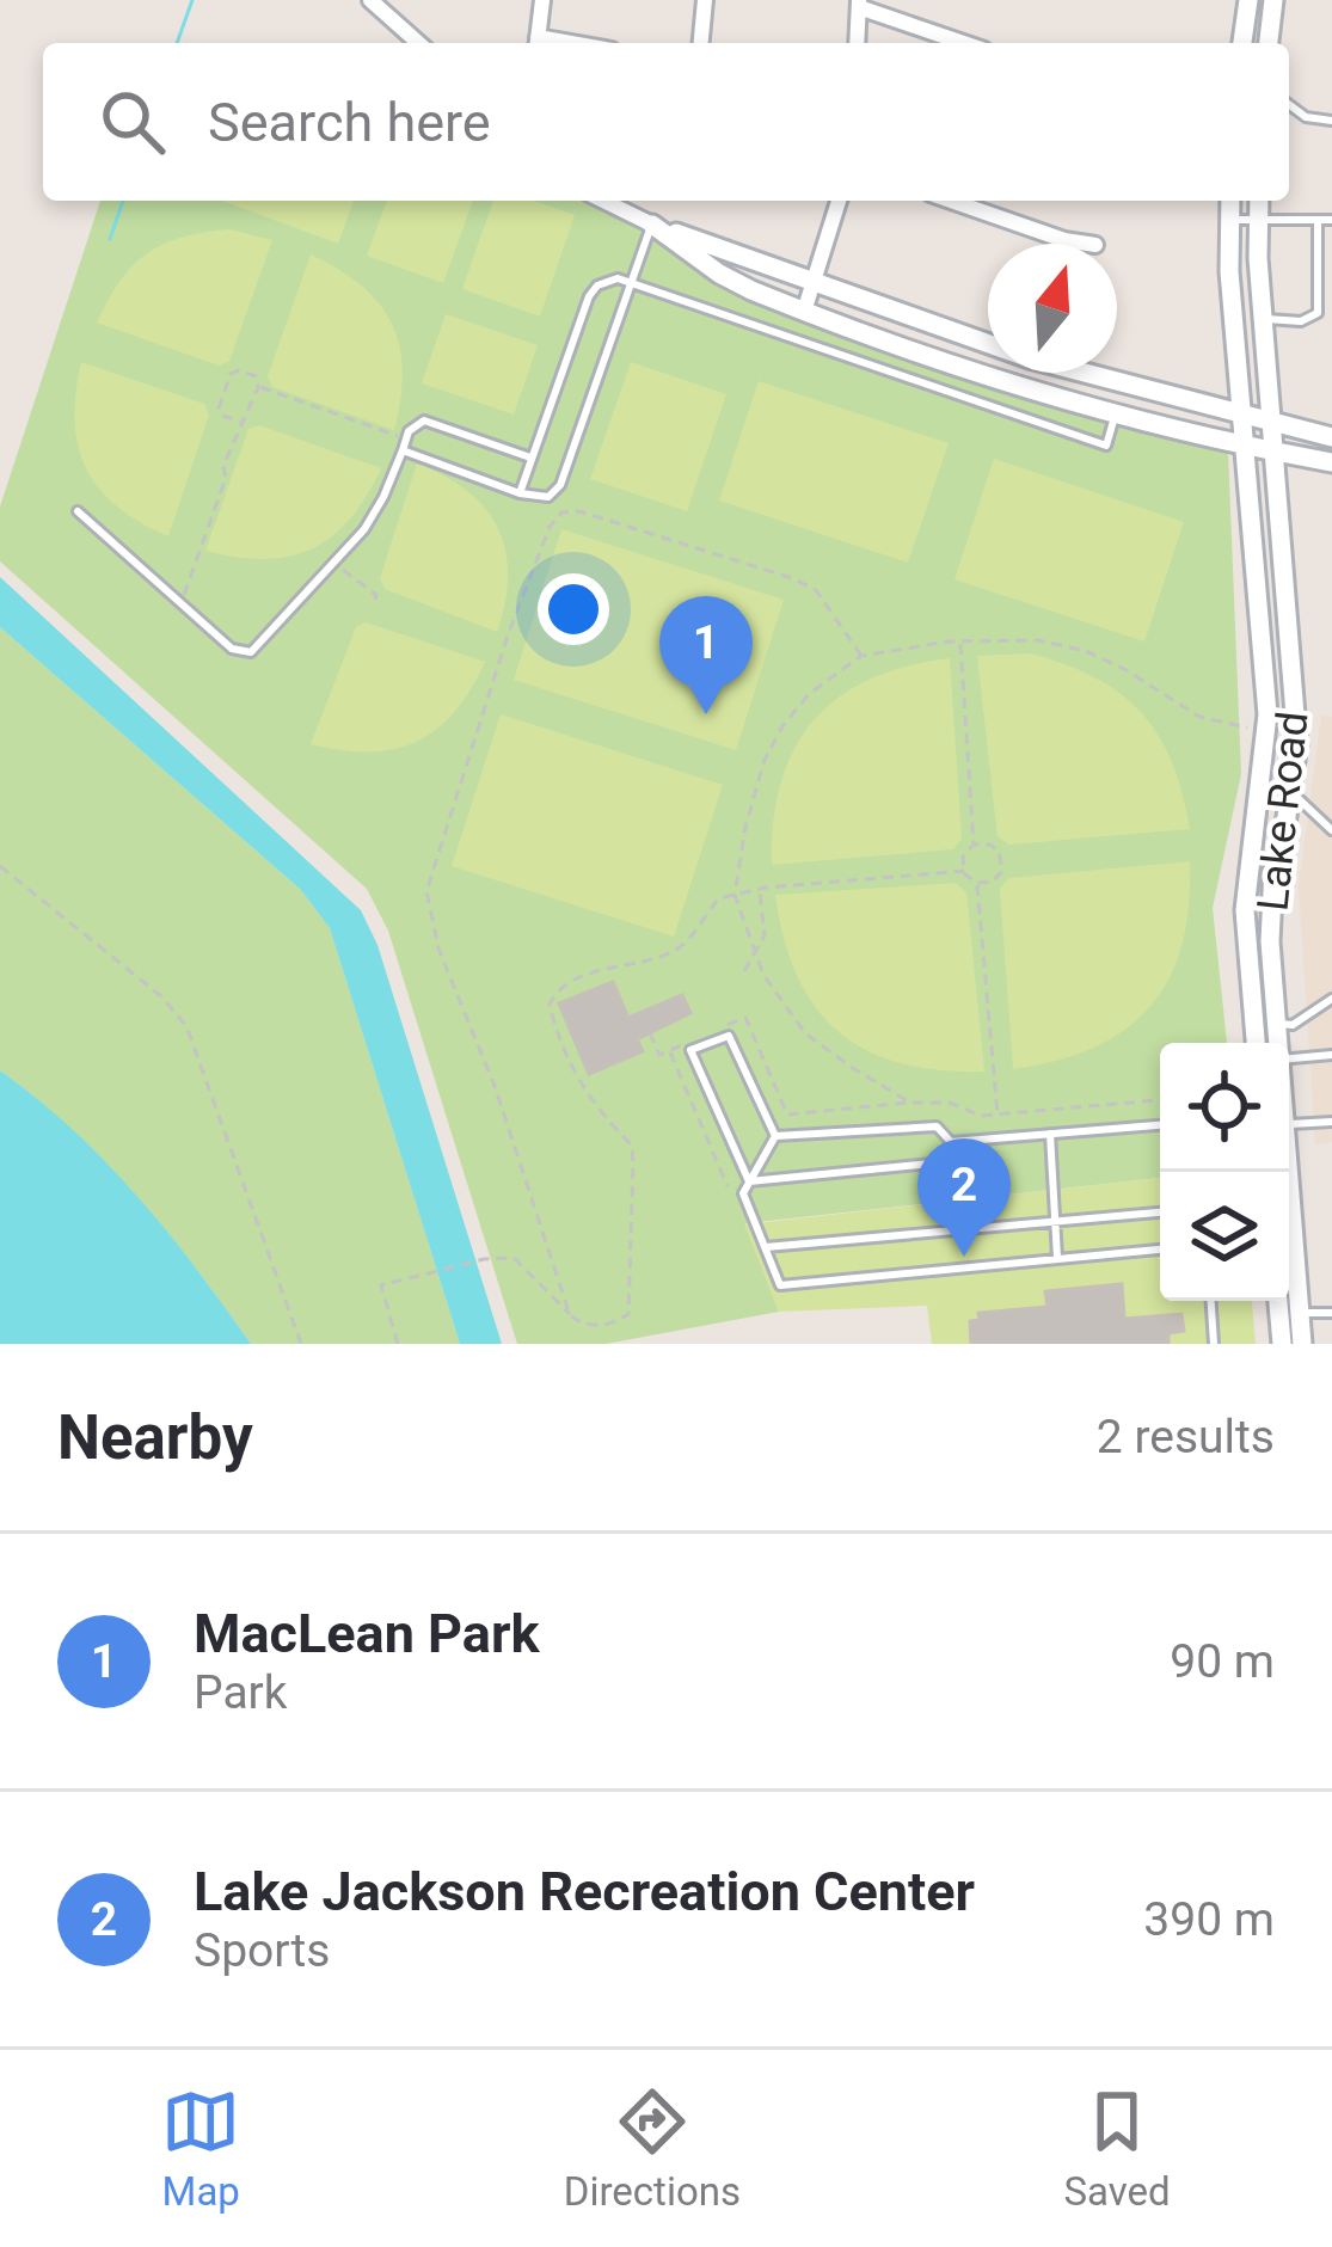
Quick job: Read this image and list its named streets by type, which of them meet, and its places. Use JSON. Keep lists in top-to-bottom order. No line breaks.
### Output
{"streets":{"street":["Lake Road"]},"north":"top","page":{"search":"Search here","pins":["1","2"],"heading":["Nearby","2 results"],"list":[{"mark":"1","name":"MacLean Park","note":"Park","value":"90 m"},{"mark":"2","name":"Lake Jackson Recreation Center","note":"Sports","value":"390 m"}],"nav":["Map","Directions","Saved"]}}
